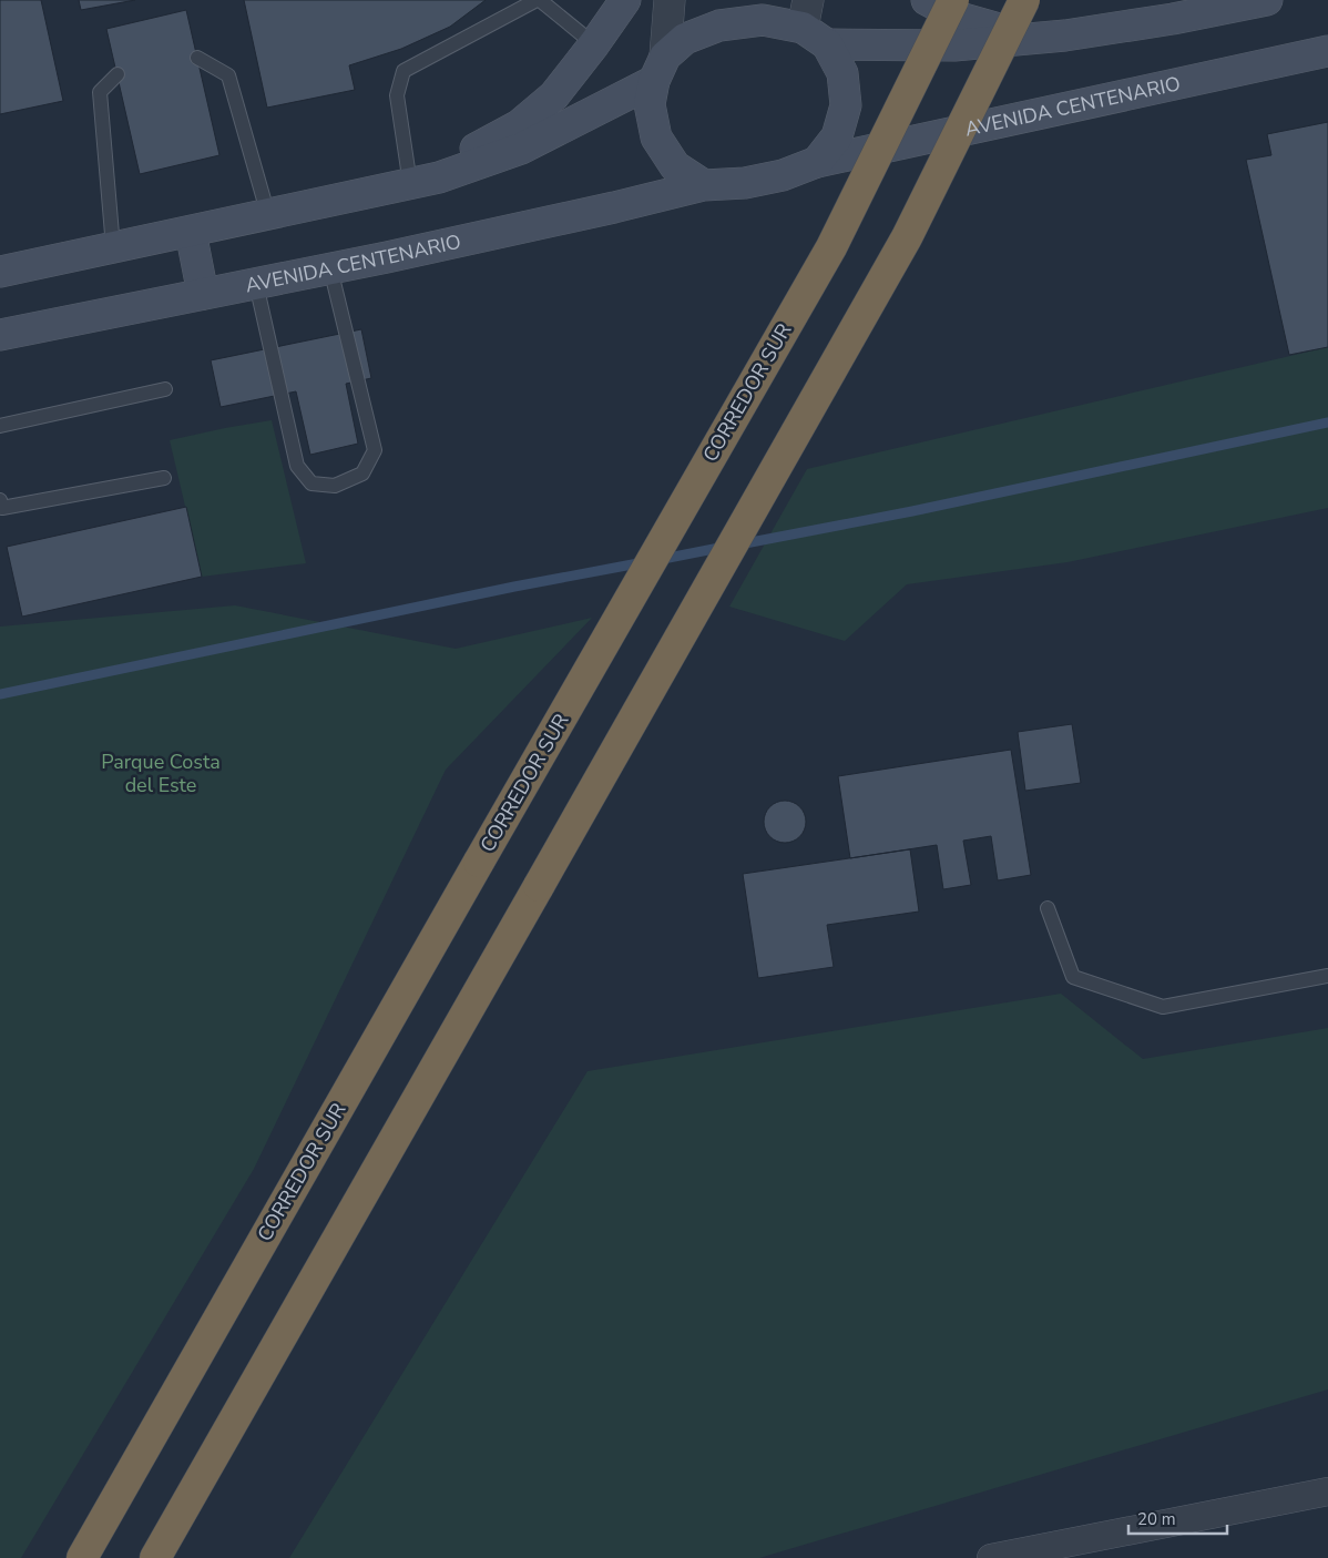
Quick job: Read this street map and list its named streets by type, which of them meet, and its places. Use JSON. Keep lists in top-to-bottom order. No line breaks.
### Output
{"streets":{"highway":["CORREDOR SUR"],"main road":["AVENIDA CENTENARIO"]},"parks":["Parque Costa del Este"],"scale_bar":"20 m"}
